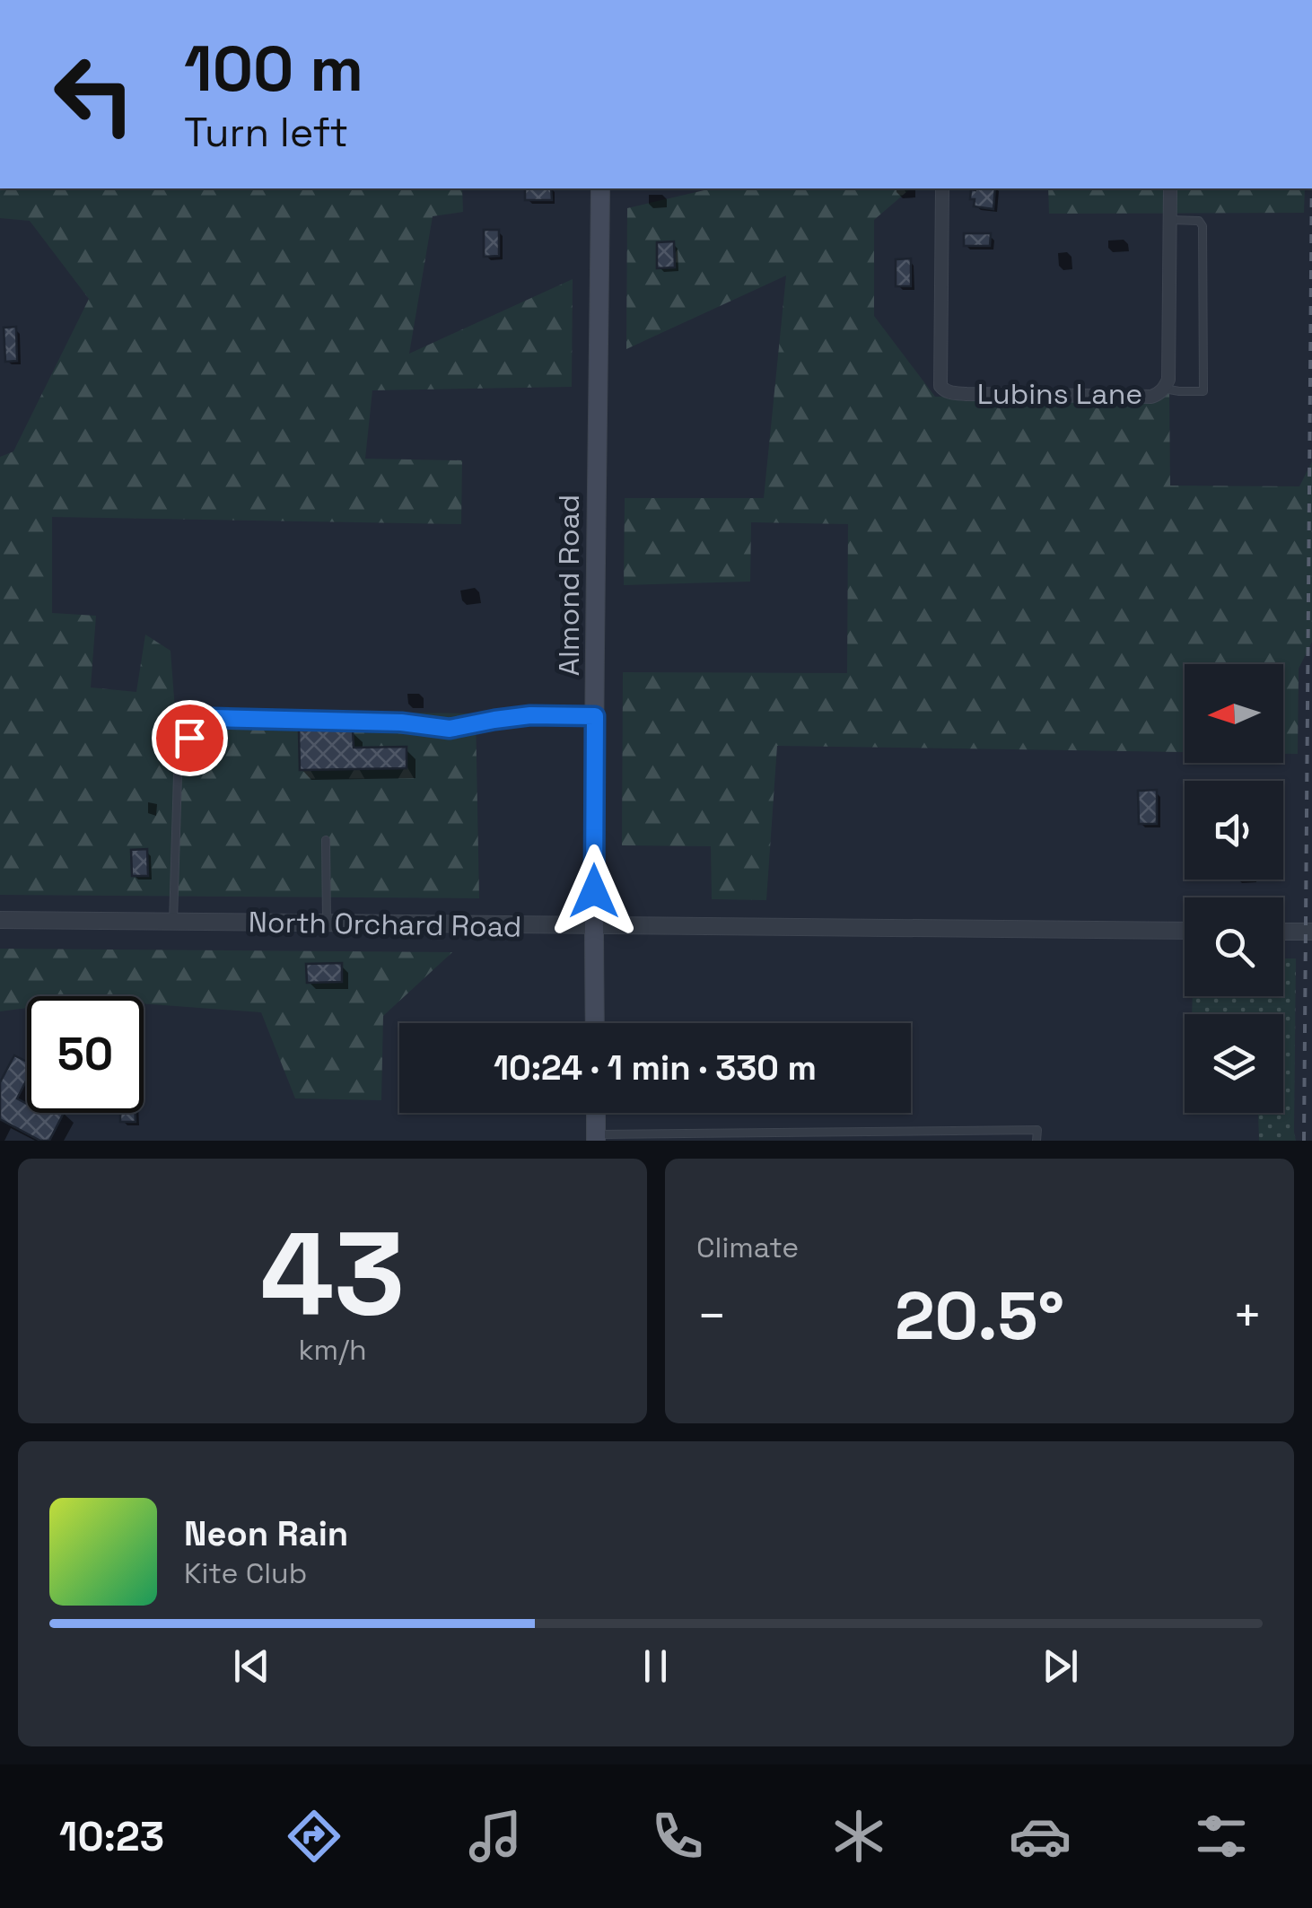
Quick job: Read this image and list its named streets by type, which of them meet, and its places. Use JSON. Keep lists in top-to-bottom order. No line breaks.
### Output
{"streets":{"main road":["Almond Road"],"street":["Lubins Lane","North Orchard Road"]},"crossings":[["Almond Road","North Orchard Road"]],"north":"left","page":{"turn":["100 m","Turn left"],"limit":"50","trip":"10:24 · 1 min · 330 m","tile":[["43","km/h"],"Climate"],"heat":["−","20.5°","+"],"song":["Neon Rain","Kite Club"],"tabs":"10:23"}}
